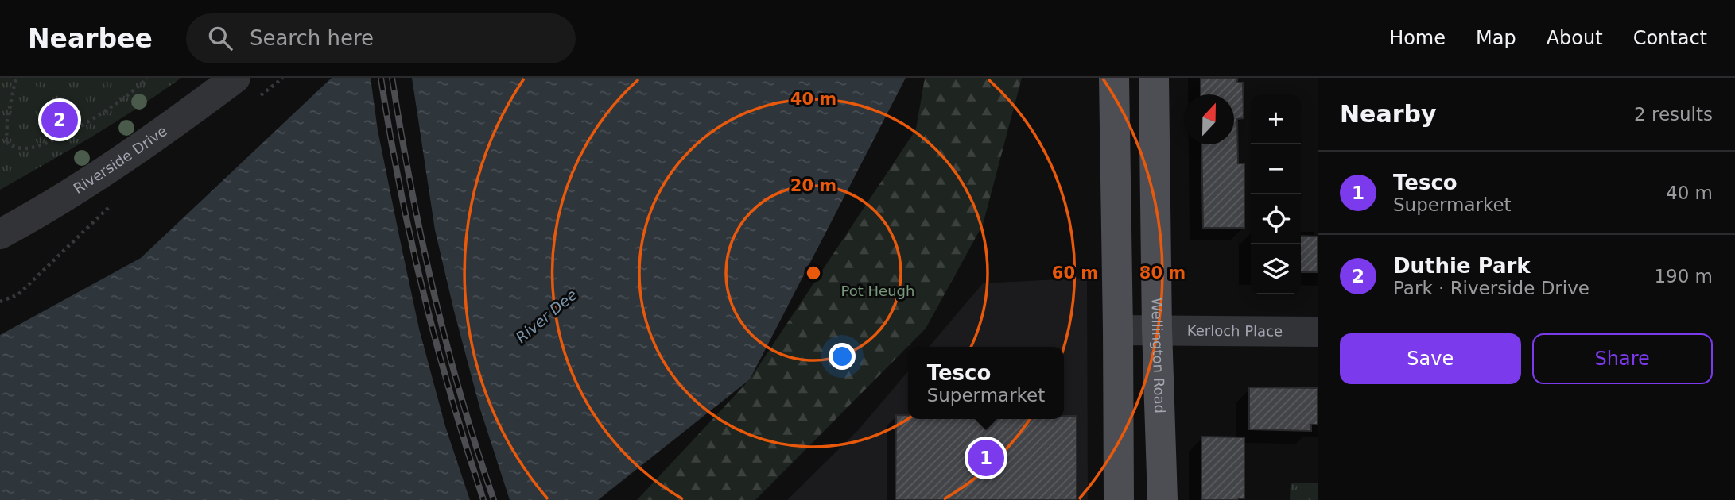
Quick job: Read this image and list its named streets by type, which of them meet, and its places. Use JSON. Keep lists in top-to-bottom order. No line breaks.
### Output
{"streets":{"main road":["Wellington Road"],"street":["Riverside Drive","Kerloch Place"]},"crossings":[["Kerloch Place","Wellington Road"]],"water":["River Dee"],"parks":["Pot Heugh"],"north":"top","page":{"header":"Nearbee","search":"Search here","nav":["Home","Map","About","Contact"],"heading":["Nearby","2 results"],"map_buttons":["+","−"],"pins":["2","1"],"list":[{"mark":"1","name":"Tesco","note":"Supermarket","value":"40 m"},{"mark":"2","name":"Duthie Park","note":"Park · Riverside Drive","value":"190 m"}],"buttons":["Save","Share"],"popup":["Tesco","Supermarket"]},"rings":["40 m","20 m","60 m","80 m"]}
